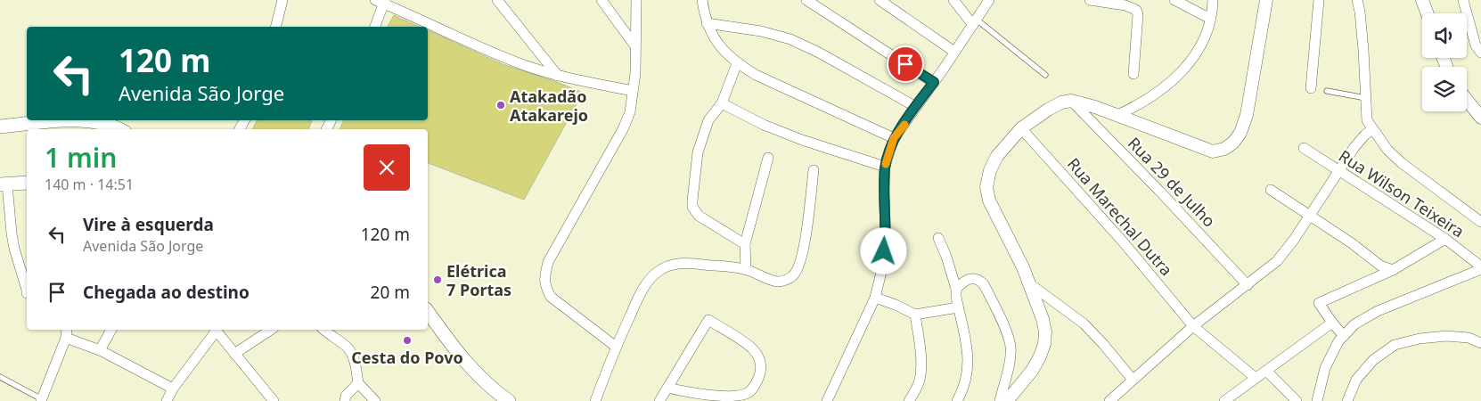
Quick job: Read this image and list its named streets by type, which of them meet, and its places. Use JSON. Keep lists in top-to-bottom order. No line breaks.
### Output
{"streets":{"street":["Rua 29 de Julho","Rua Wilson Teixeira","Rua Marechal Dutra"]},"places":["Atakadão Atakarejo","Elétrica 7 Portas","Cesta do Povo"],"page":{"turn":["120 m","Avenida São Jorge"],"heading":["1 min","140 m · 14:51"],"list":[{"name":"Vire à esquerda","note":"Avenida São Jorge","value":"120 m"},{"name":"Chegada ao destino","value":"20 m"}]}}
